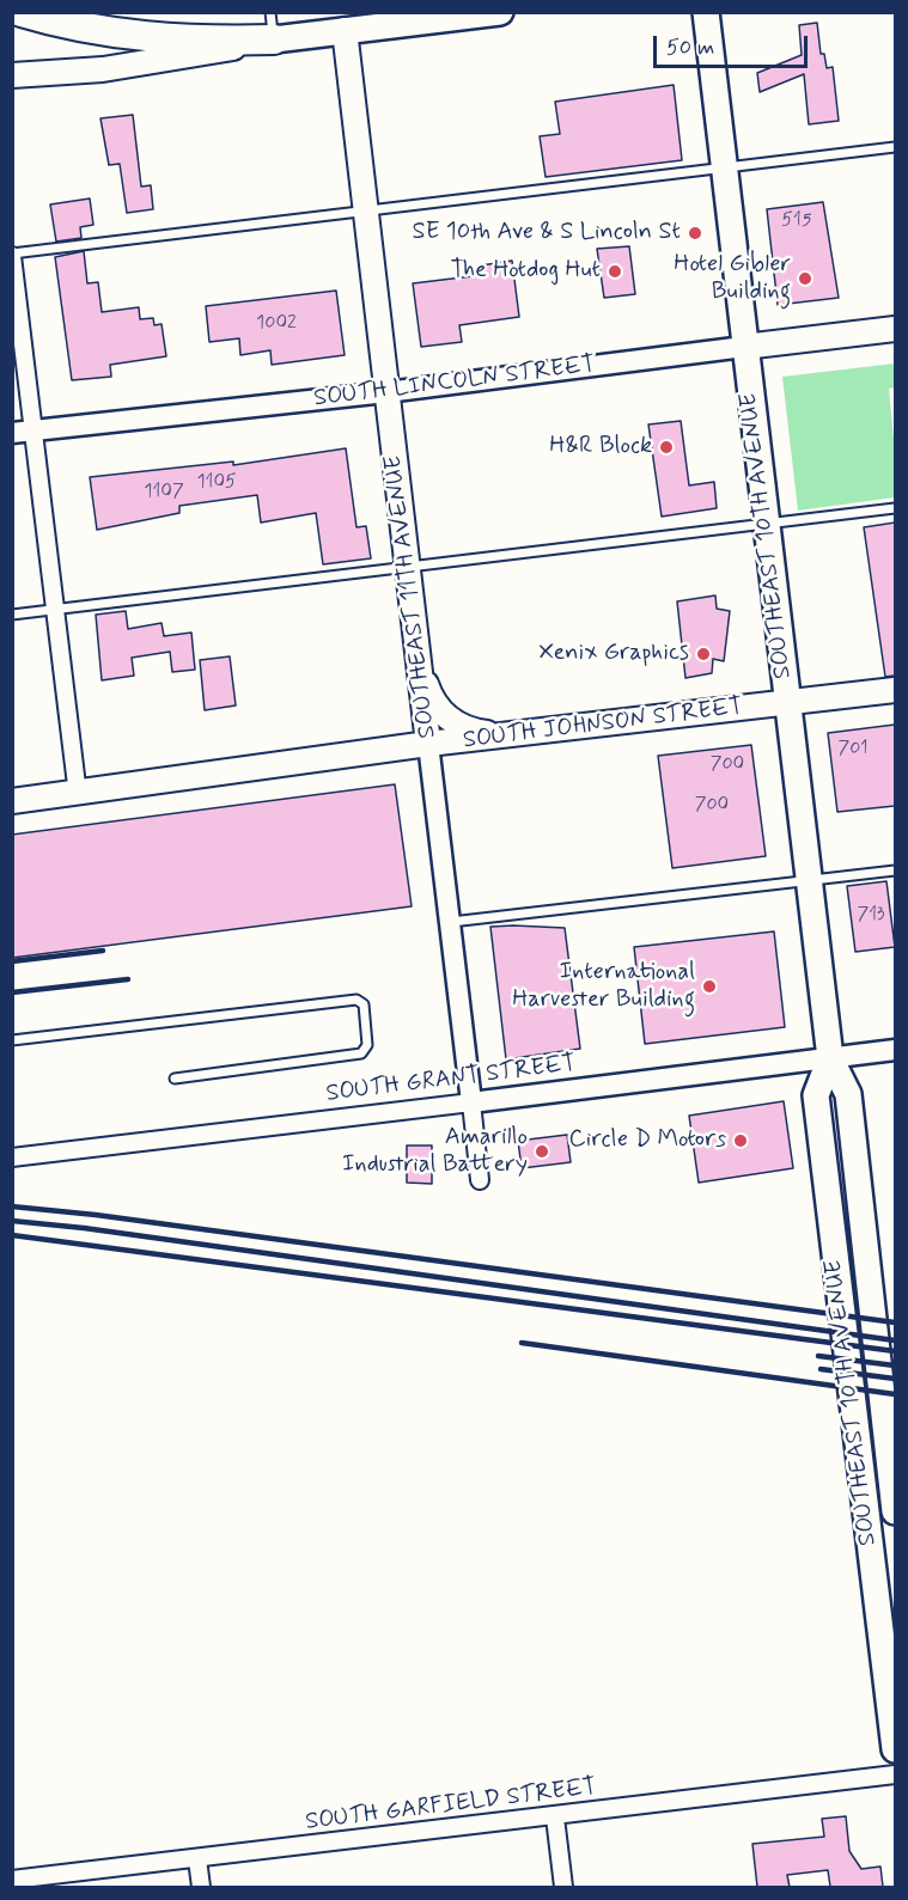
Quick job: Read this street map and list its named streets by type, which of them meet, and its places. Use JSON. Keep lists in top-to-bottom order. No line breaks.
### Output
{"streets":{"main road":["SOUTH LINCOLN STREET","SOUTHEAST 10TH AVENUE","SOUTHEAST 11TH AVENUE","SOUTH JOHNSON STREET"],"street":["SOUTH GRANT STREET","SOUTH GARFIELD STREET"]},"crossings":[["SOUTH LINCOLN STREET","SOUTHEAST 10TH AVENUE"],["SOUTH LINCOLN STREET","SOUTHEAST 11TH AVENUE"],["SOUTHEAST 10TH AVENUE","SOUTH JOHNSON STREET"],["SOUTHEAST 10TH AVENUE","SOUTH GRANT STREET"],["SOUTHEAST 11TH AVENUE","SOUTH JOHNSON STREET"],["SOUTHEAST 11TH AVENUE","SOUTH GRANT STREET"]],"places":["SE 10th Ave & S Lincoln St","The Hotdog Hut","Hotel Gibler Building","H&R Block","Xenix Graphics","International Harvester Building","Circle D Motors","Amarillo Industrial Battery"],"house_numbers":["515","1002","1105","1107","701","700","700","713"],"scale_bar":"50 m"}
